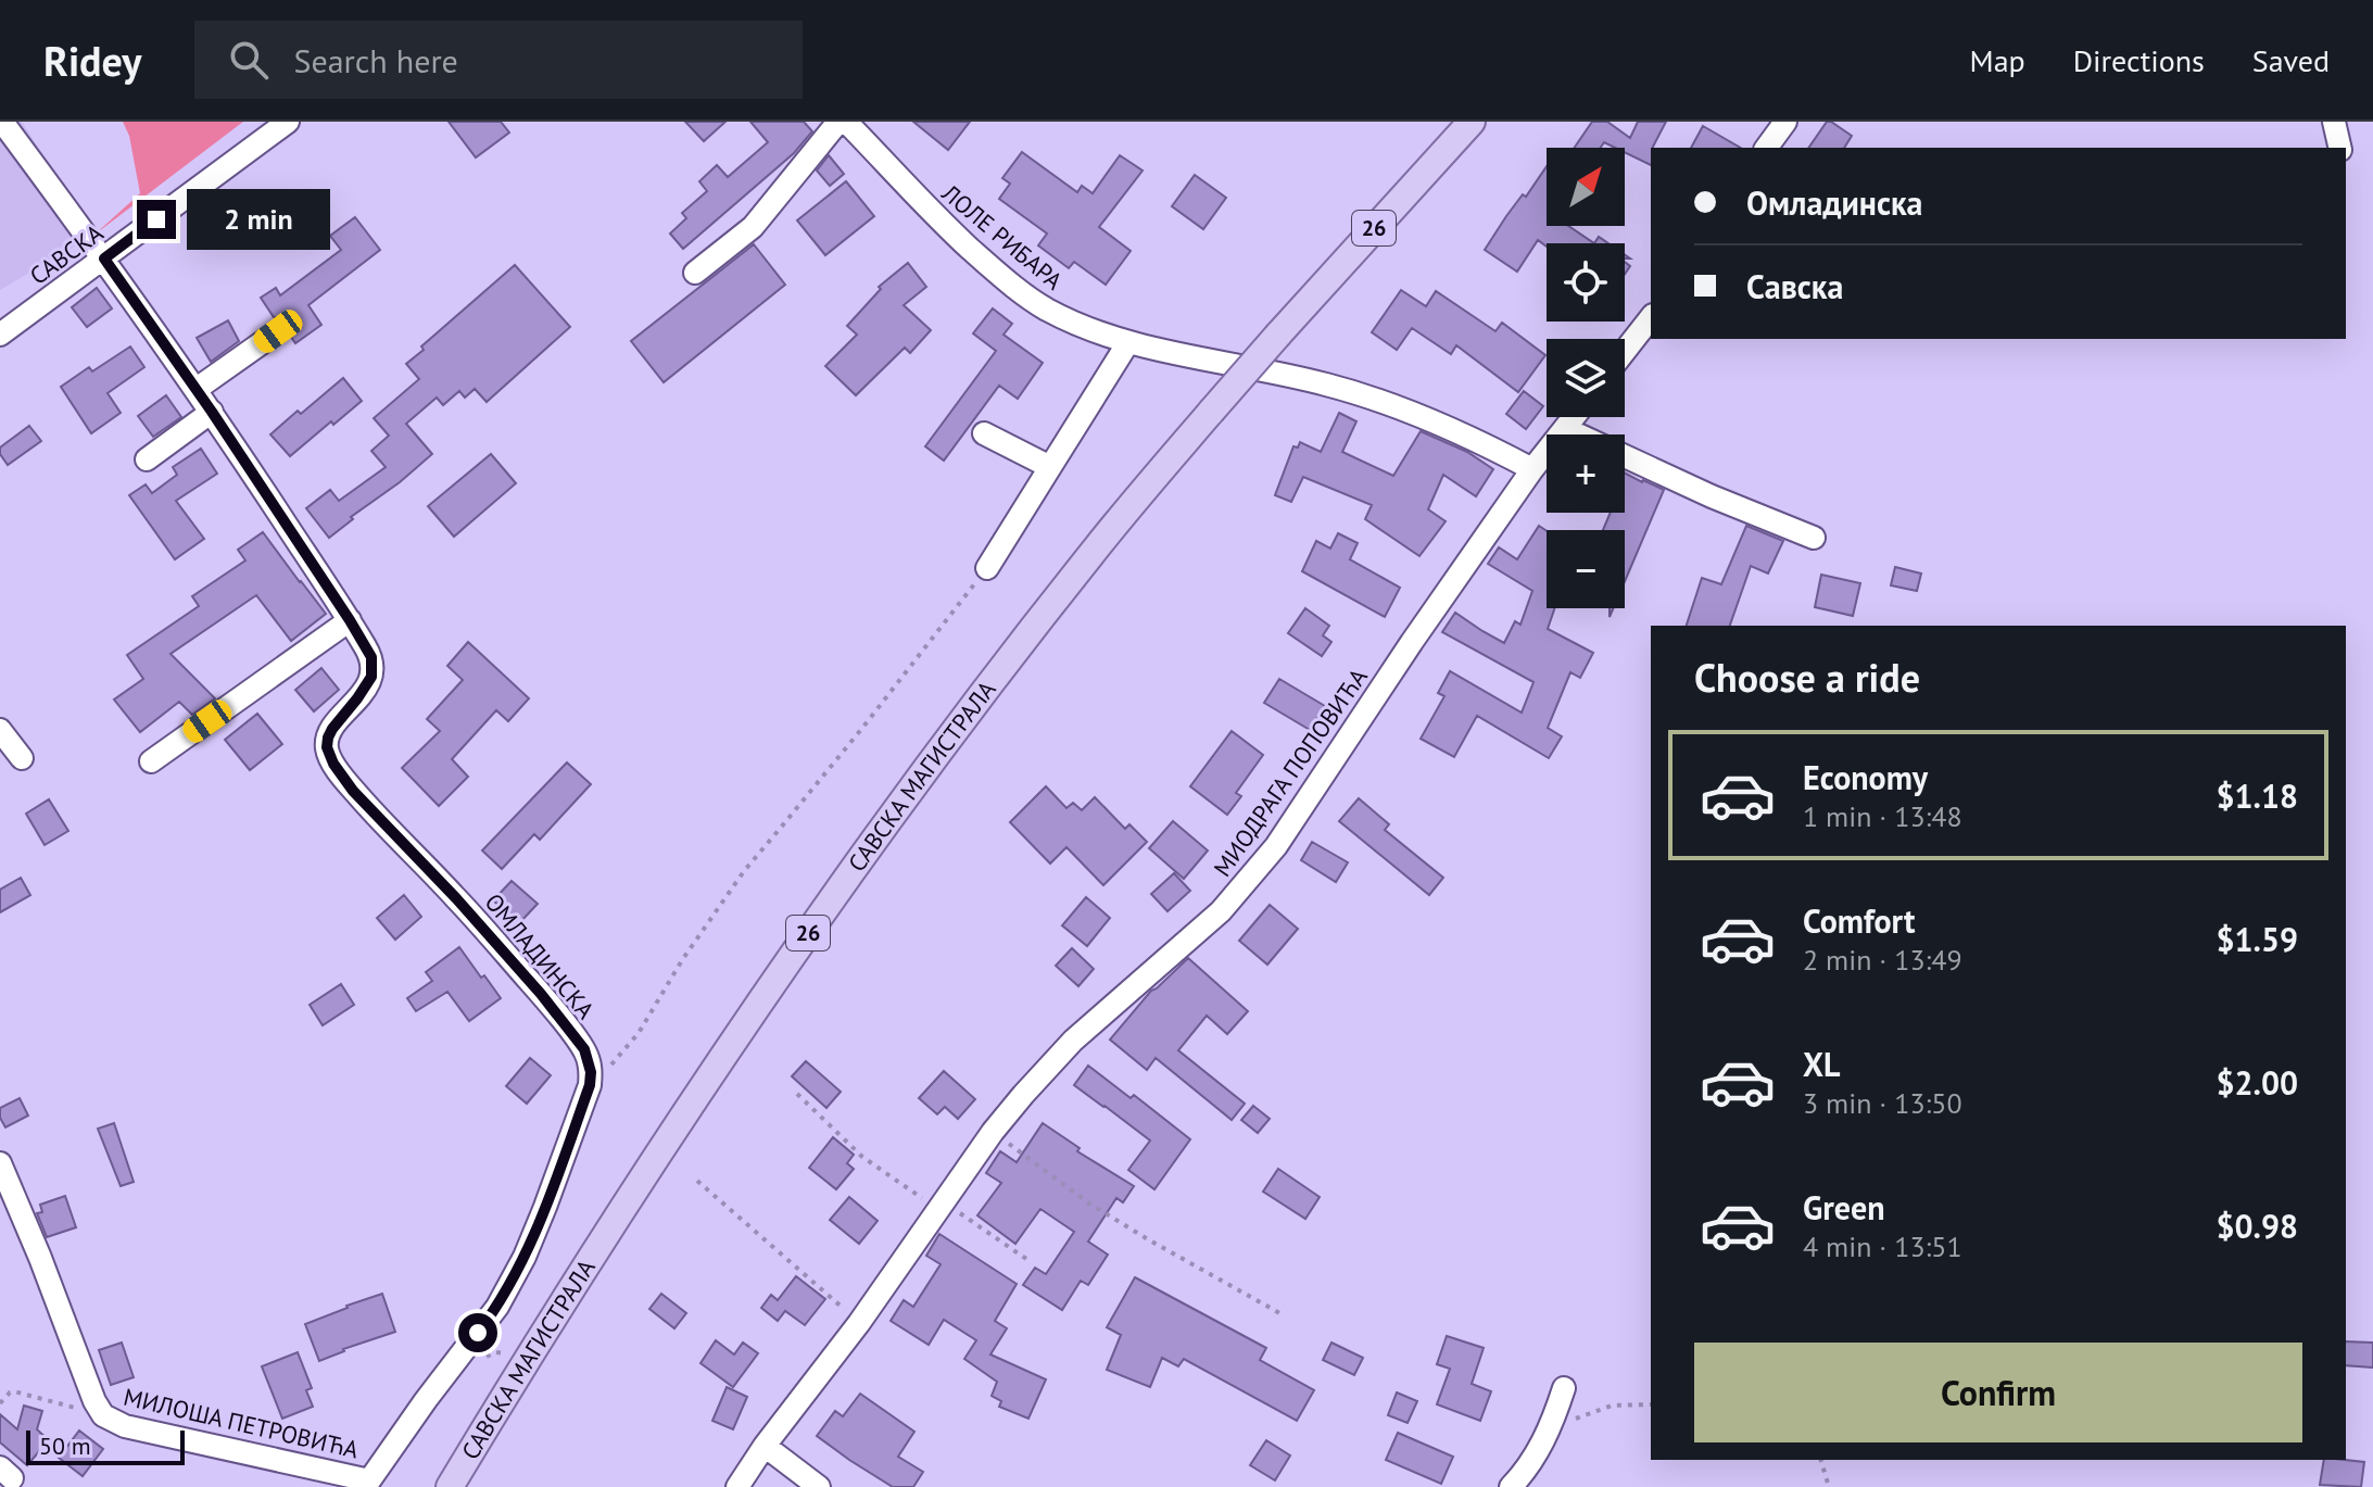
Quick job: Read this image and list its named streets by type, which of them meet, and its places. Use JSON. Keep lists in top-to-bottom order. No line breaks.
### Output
{"streets":{"main road":["26","САВСКА МАГИСТРАЛА"],"street":["ЛОЛЕ РИБАРА","САВСКА","МИОДРАГА ПОПОВИЋА","ОМЛАДИНСКА","МИЛОША ПЕТРОВИЋА"]},"crossings":[["ЛОЛЕ РИБАРА","МИОДРАГА ПОПОВИЋА"],["САВСКА","ОМЛАДИНСКА"]],"scale_bar":"50 m","north":"top right","page":{"header":"Ridey","search":"Search here","nav":["Map","Directions","Saved"],"map_buttons":["+","−"],"banner":["Омладинска","Савска"],"bubble":"2 min","heading":"Choose a ride","list":[{"name":"Economy","note":"1 min · 13:48","value":"$1.18"},{"name":"Comfort","note":"2 min · 13:49","value":"$1.59"},{"name":"XL","note":"3 min · 13:50","value":"$2.00"},{"name":"Green","note":"4 min · 13:51","value":"$0.98"}],"buttons":"Confirm","scale":"50 m"}}
